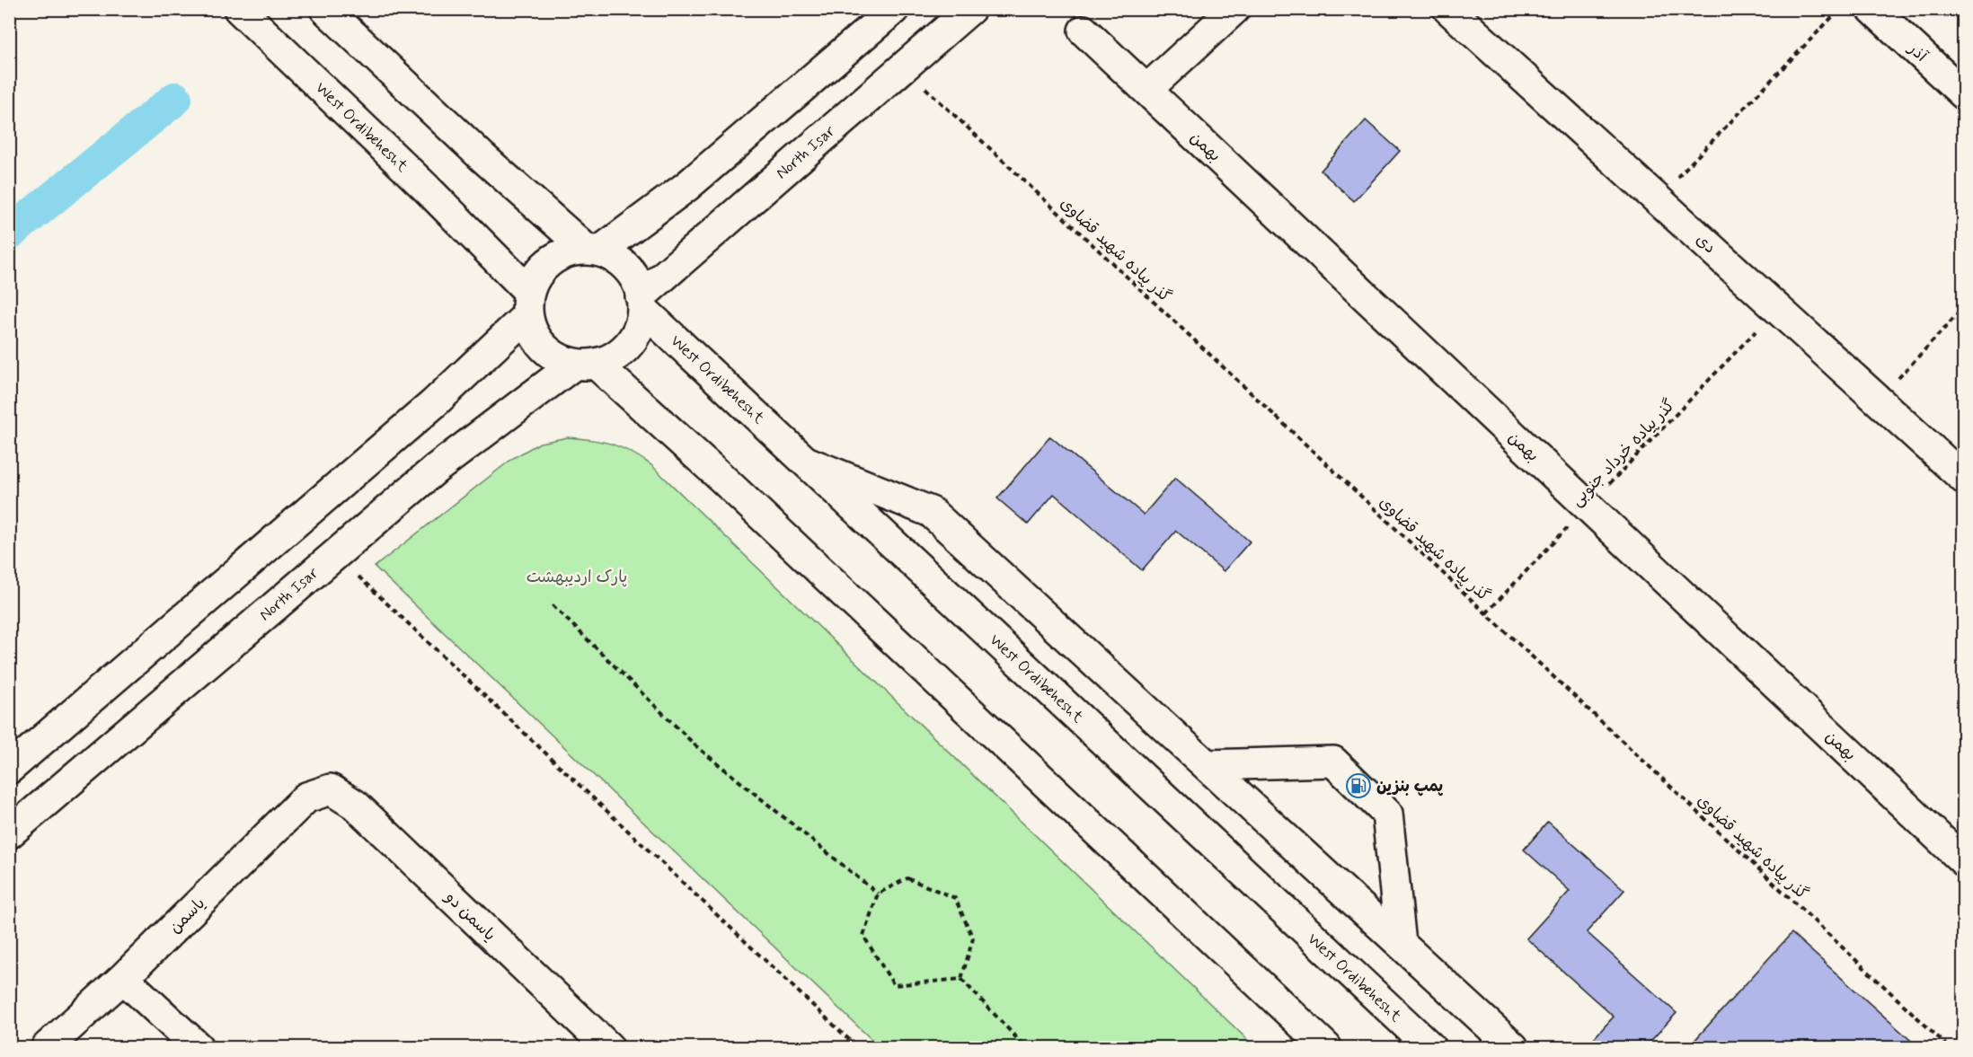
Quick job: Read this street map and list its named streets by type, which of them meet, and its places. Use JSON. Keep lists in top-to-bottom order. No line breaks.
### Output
{"streets":{"main road":["آذر","West Ordibehesht","بهمن","North Isar","دی","یاسمن","یاسمن دو"],"path":["گذر پیاده شهید قضاوی","گذر پیاده خرداد جنوبی"]},"crossings":[["West Ordibehesht","North Isar"],["بهمن","گذر پیاده خرداد جنوبی"],["North Isar","گذر پیاده شهید قضاوی"],["دی","گذر پیاده خرداد جنوبی"],["گذر پیاده شهید قضاوی","گذر پیاده خرداد جنوبی"],["یاسمن","یاسمن دو"]],"parks":["پارک اردیبهشت"],"places":{"fuel station":["پمپ بنزین"]}}
